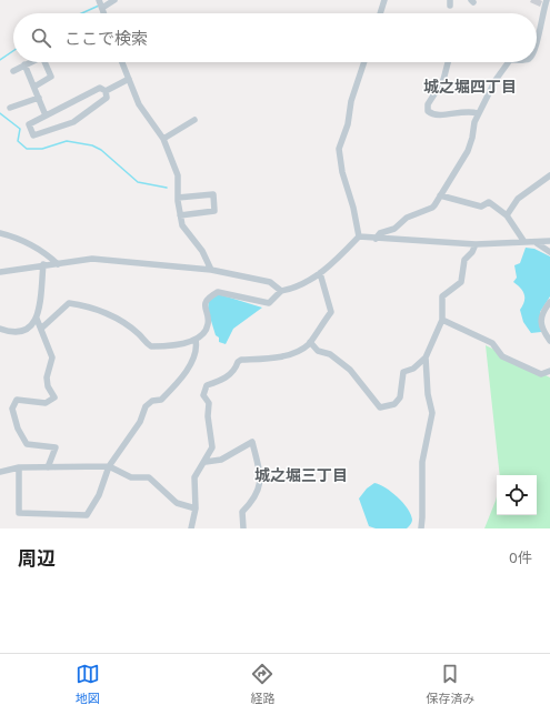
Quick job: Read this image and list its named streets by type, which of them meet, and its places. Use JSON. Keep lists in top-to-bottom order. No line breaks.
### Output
{"districts":["城之堀四丁目","城之堀三丁目"],"page":{"search":"ここで検索","heading":["周辺","0件"],"nav":["地図","経路","保存済み"]}}
